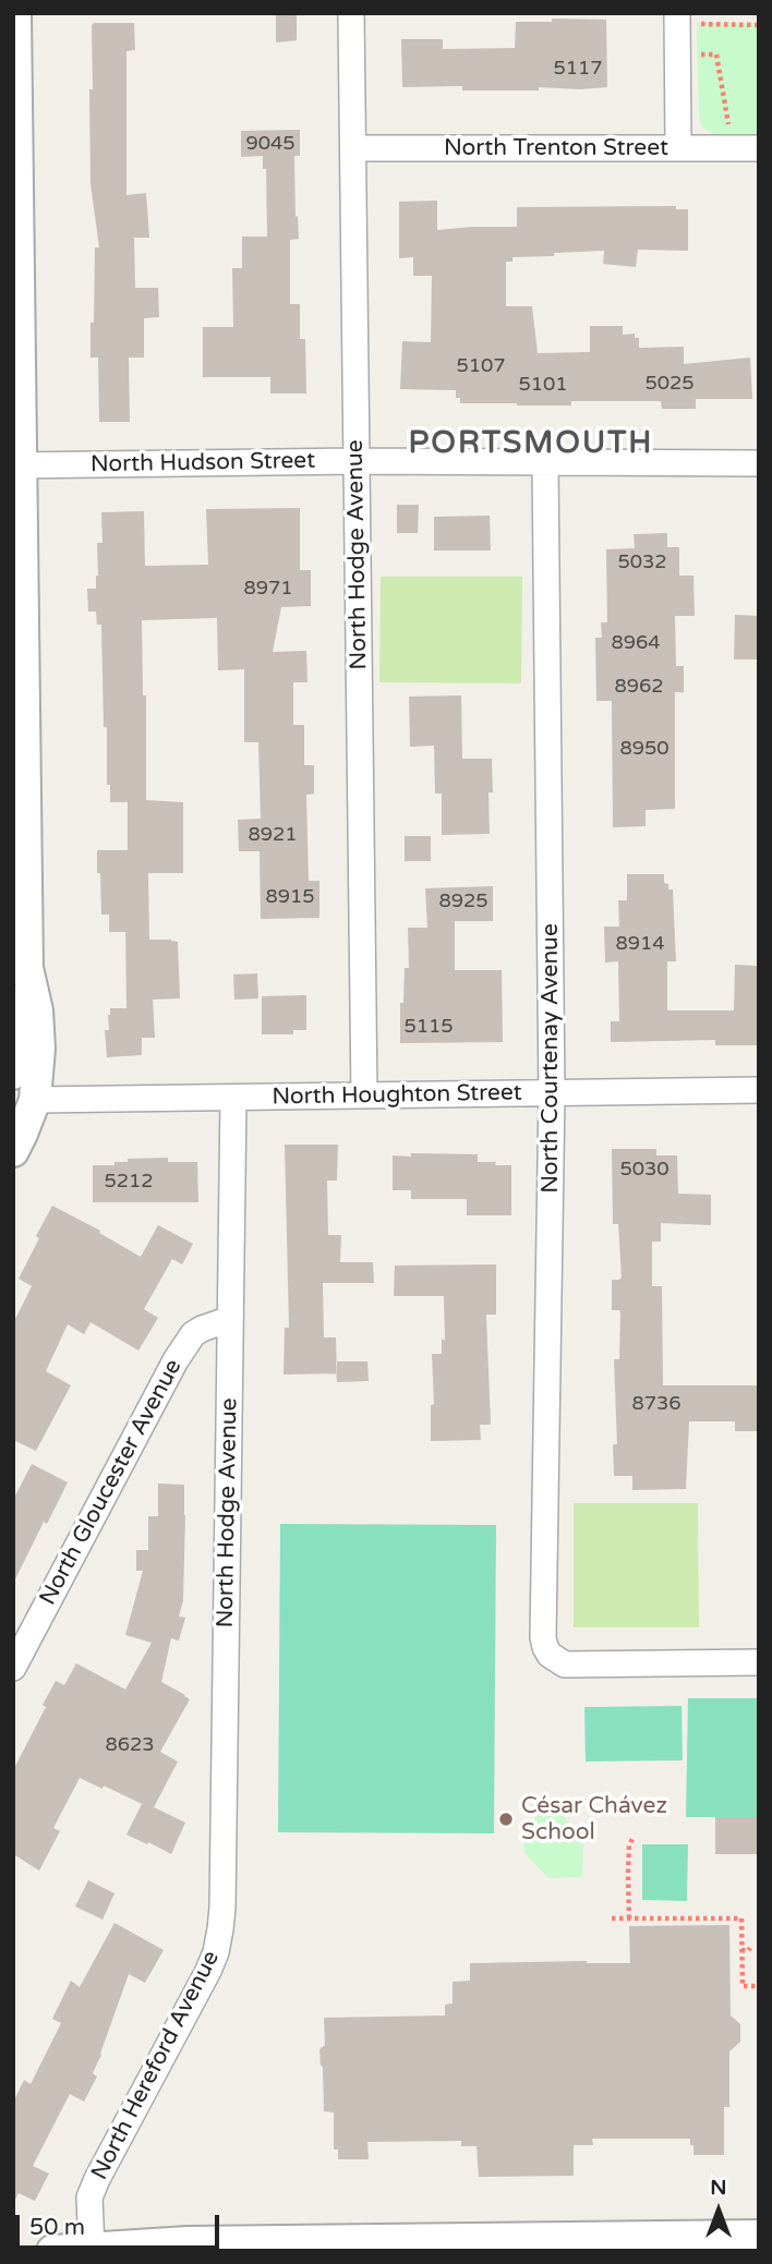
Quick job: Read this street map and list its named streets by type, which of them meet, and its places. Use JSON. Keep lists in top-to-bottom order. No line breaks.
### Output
{"streets":{"street":["North Trenton Street","North Hudson Street","North Hodge Avenue","North Courtenay Avenue","North Houghton Street","North Gloucester Avenue","North Hereford Avenue"]},"crossings":[["North Trenton Street","North Hodge Avenue"],["North Hudson Street","North Hodge Avenue"],["North Hudson Street","North Courtenay Avenue"],["North Hodge Avenue","North Houghton Street"],["North Hodge Avenue","North Gloucester Avenue"],["North Hodge Avenue","North Hereford Avenue"],["North Courtenay Avenue","North Houghton Street"]],"districts":["PORTSMOUTH"],"places":["César Chávez School"],"house_numbers":["5117","9045","5107","5025","5101","5032","8971","8964","8962","8950","8921","8915","8925","8914","5115","5030","5212","8736","8623"],"scale_bar":"50 m","north":"top"}
